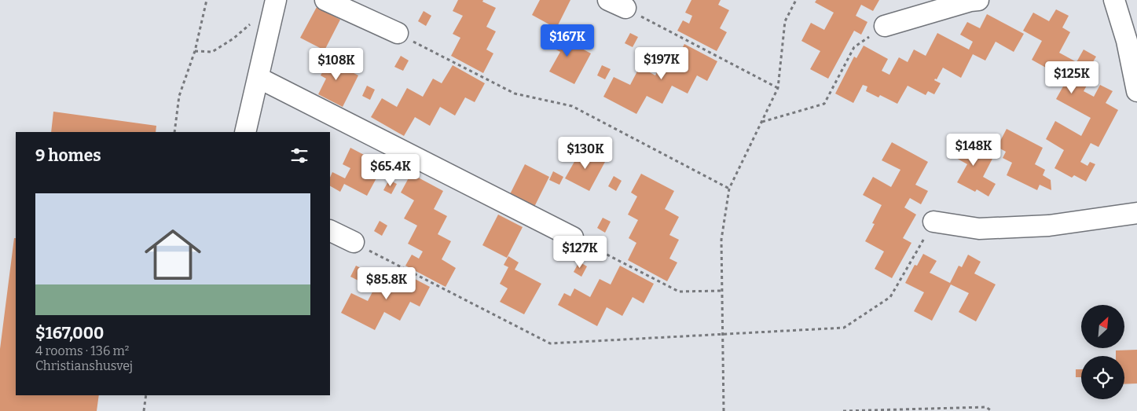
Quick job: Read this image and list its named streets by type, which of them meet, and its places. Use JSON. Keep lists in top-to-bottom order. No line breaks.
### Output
{"north":"top right","page":{"price":["$167K","$197K","$108K","$125K","$148K","$130K","$65.4K","$127K","$85.8K"],"heading":"9 homes","list":[{"name":"$167,000","note":"4 rooms · 136 m² · Christianshusvej"}]}}
